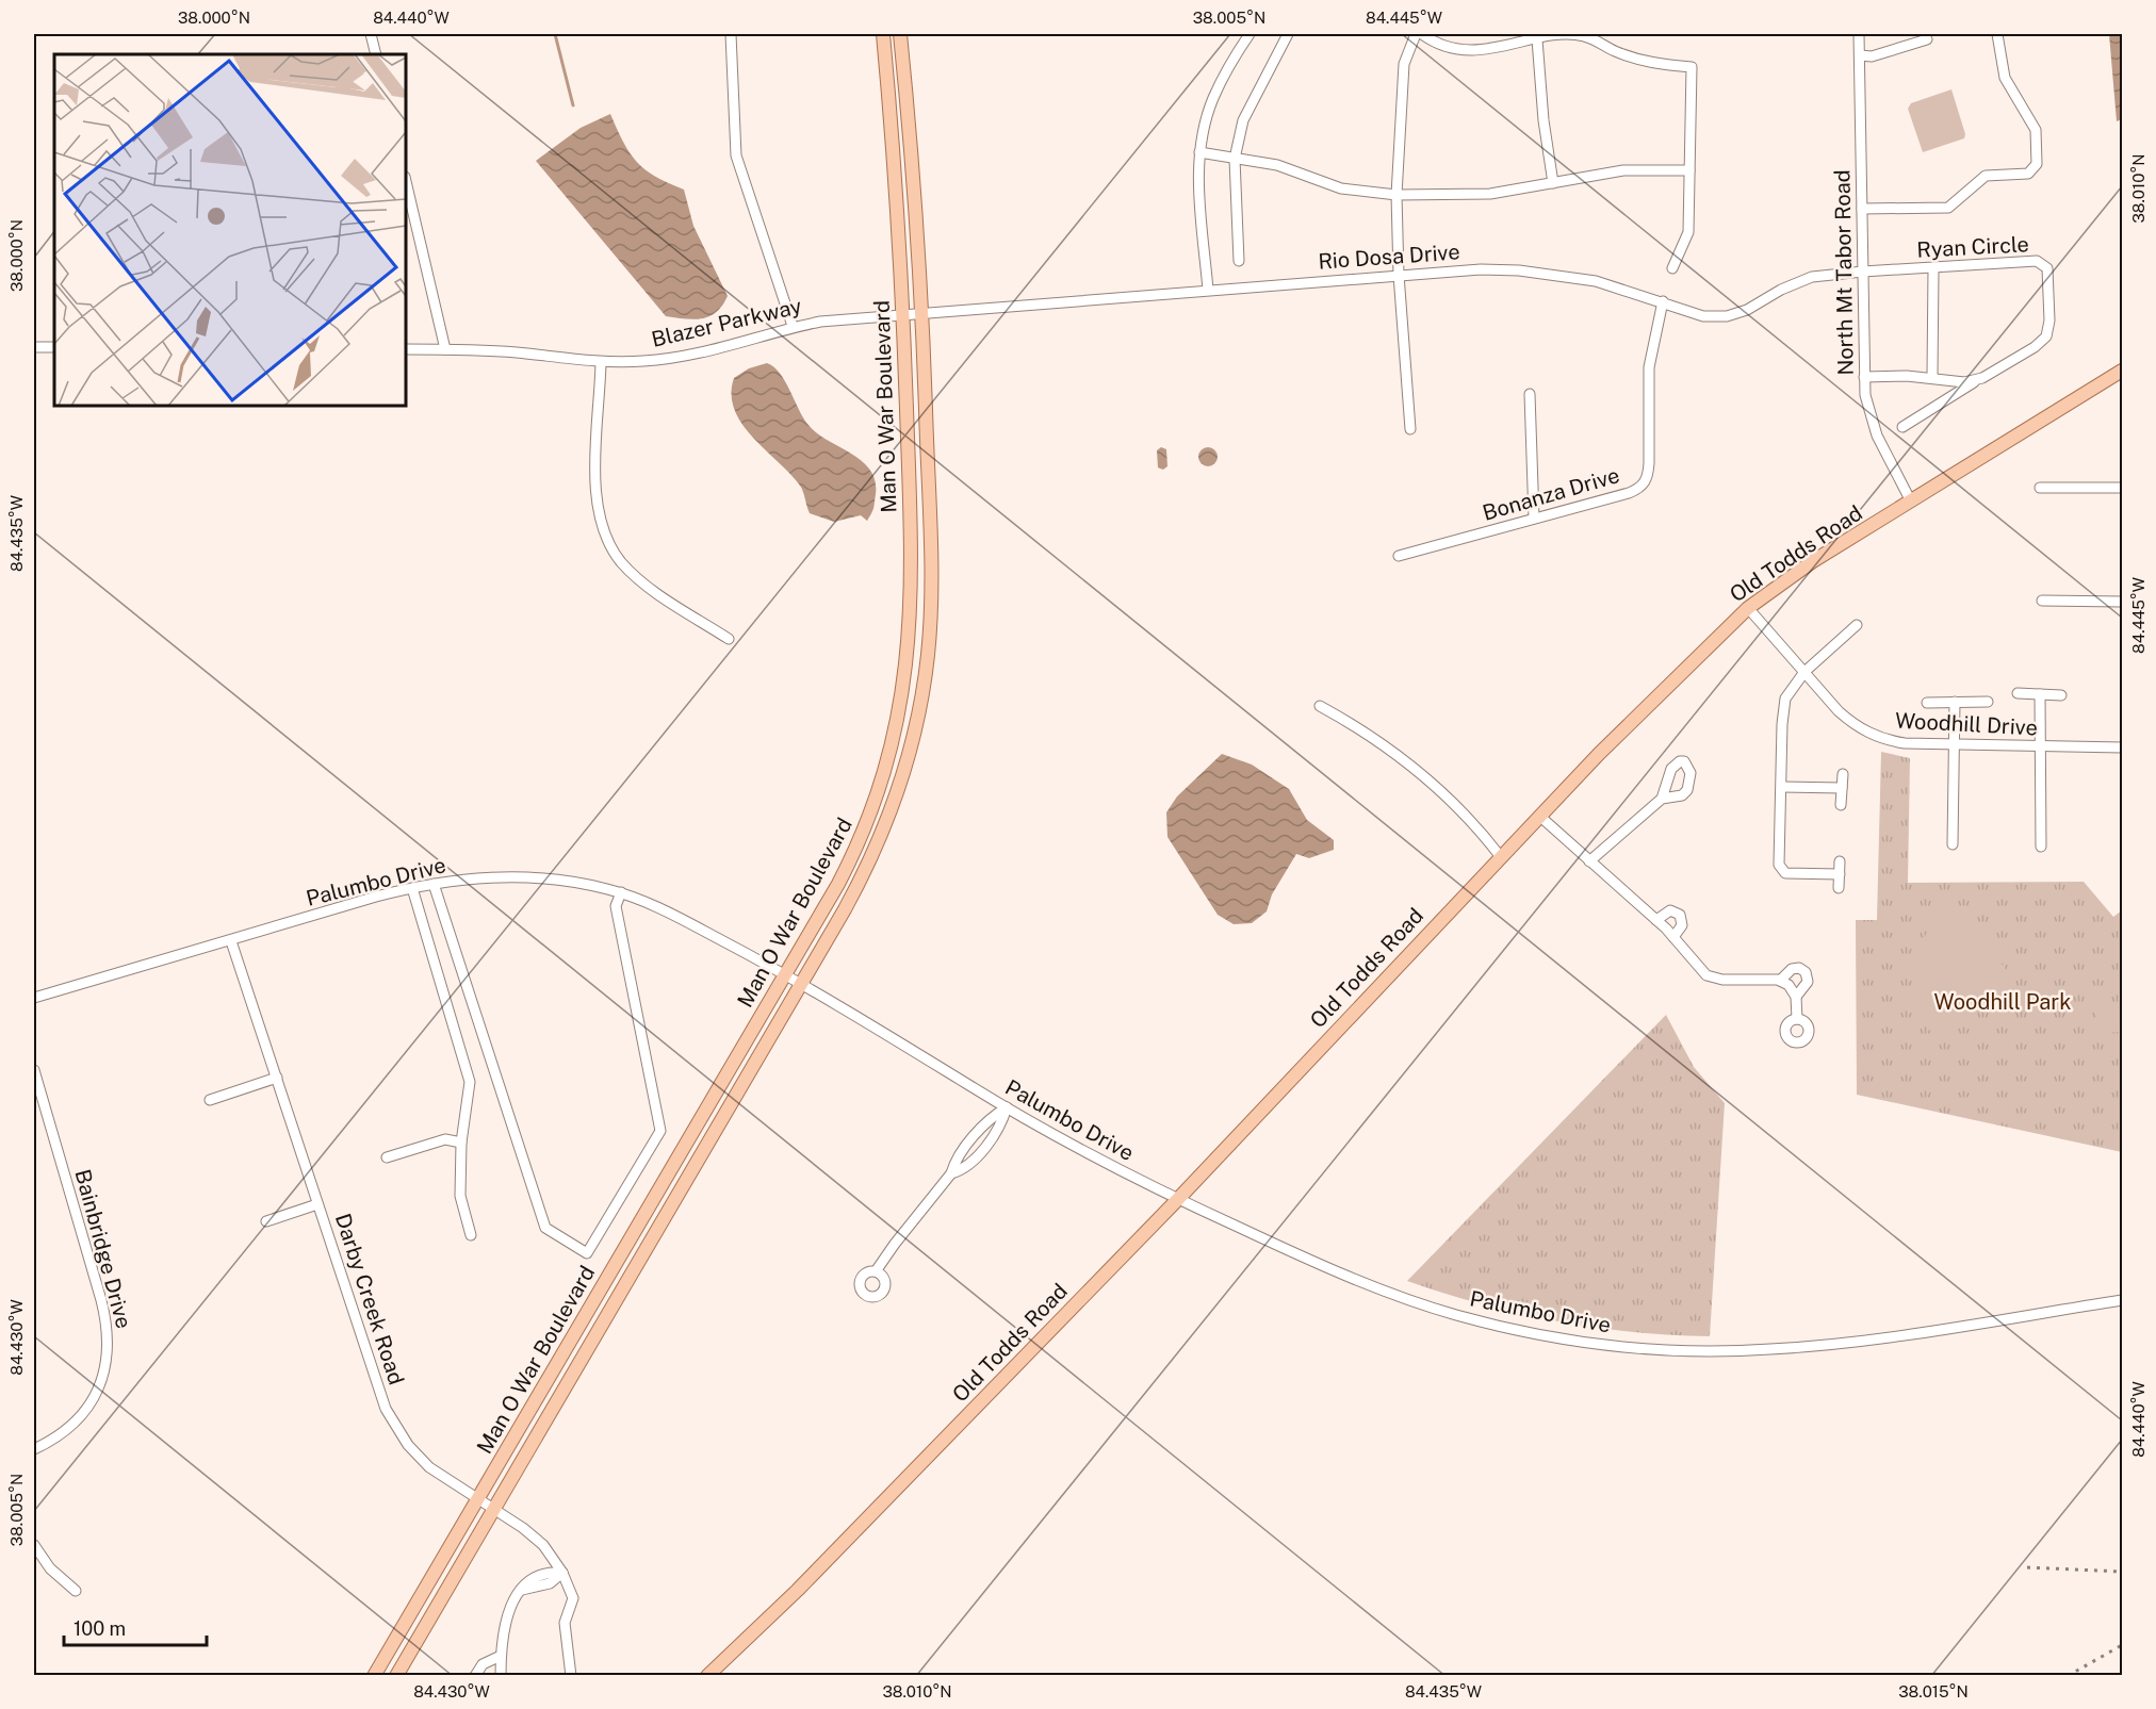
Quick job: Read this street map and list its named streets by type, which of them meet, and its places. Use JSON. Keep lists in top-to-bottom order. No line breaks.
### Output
{"streets":{"main road":["Man O War Boulevard","Old Todds Road"],"street":["Ryan Circle","Rio Dosa Drive","North Mt Tabor Road","Blazer Parkway","Bonanza Drive","Woodhill Drive","Palumbo Drive","Bainbridge Drive","Darby Creek Road"]},"crossings":[["Ryan Circle","Rio Dosa Drive"],["Ryan Circle","North Mt Tabor Road"],["Rio Dosa Drive","North Mt Tabor Road"],["Rio Dosa Drive","Blazer Parkway"],["Rio Dosa Drive","Man O War Boulevard"],["Rio Dosa Drive","Bonanza Drive"],["North Mt Tabor Road","Old Todds Road"],["Blazer Parkway","Man O War Boulevard"],["Man O War Boulevard","Palumbo Drive"],["Man O War Boulevard","Darby Creek Road"],["Old Todds Road","Woodhill Drive"],["Old Todds Road","Palumbo Drive"],["Palumbo Drive","Darby Creek Road"]],"parks":["Woodhill Park"],"scale_bar":"100 m","coordinates":["38.000°N","84.440°W","38.005°N","84.445°W","38.010°N","84.435°W","84.430°W","38.015°N"]}
